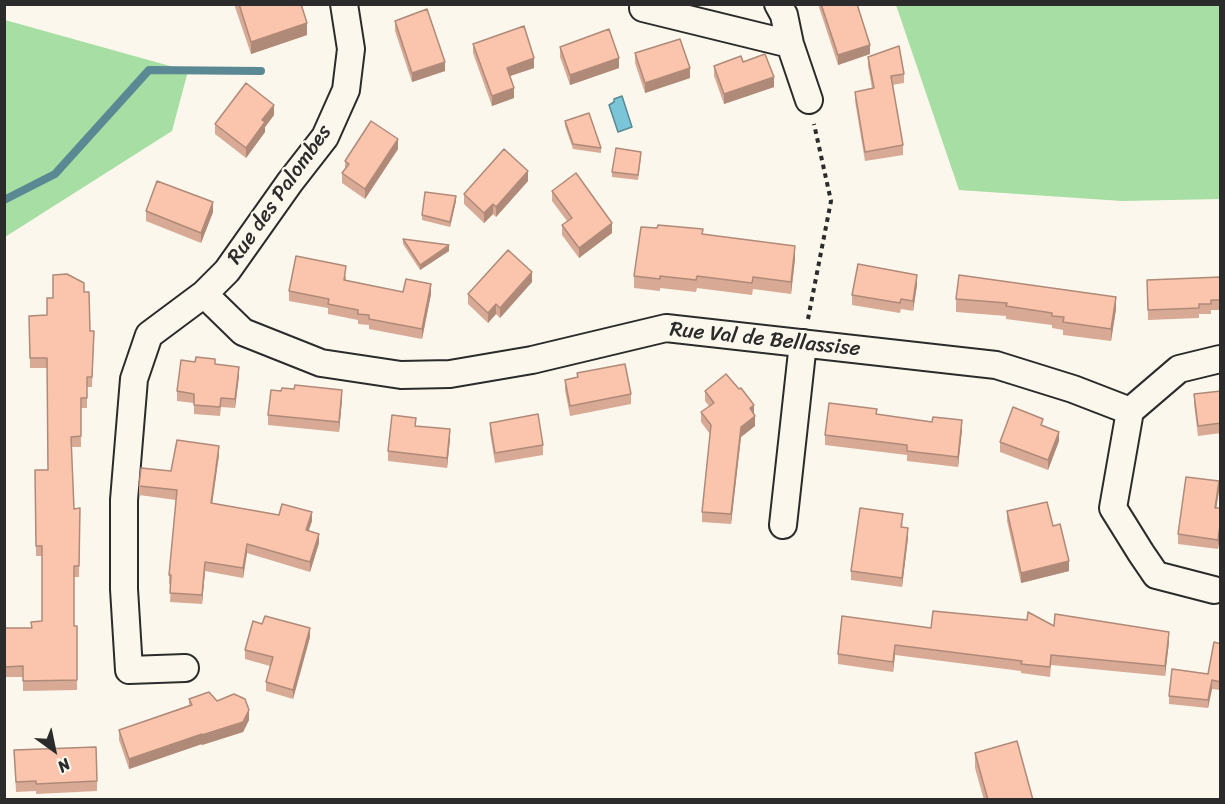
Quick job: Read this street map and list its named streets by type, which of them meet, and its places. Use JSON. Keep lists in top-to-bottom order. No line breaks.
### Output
{"streets":{"street":["Rue des Palombes","Rue Val de Bellassise"]},"crossings":[["Rue des Palombes","Rue Val de Bellassise"]],"north":"bottom right"}
